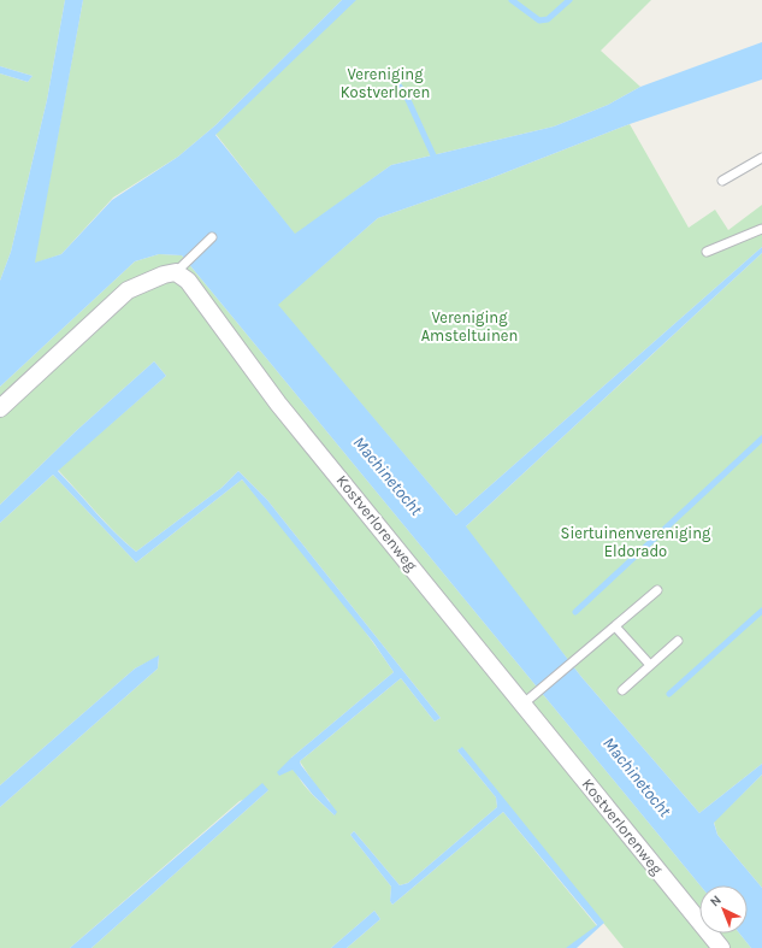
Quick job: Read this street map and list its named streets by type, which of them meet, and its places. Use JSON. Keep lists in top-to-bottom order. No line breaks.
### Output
{"streets":{"street":["Kostverlorenweg"]},"water":["Machinetocht"],"parks":["Vereniging Kostverloren","Vereniging Amsteltuinen","Siertuinenvereniging Eldorado"],"north":"top left"}
